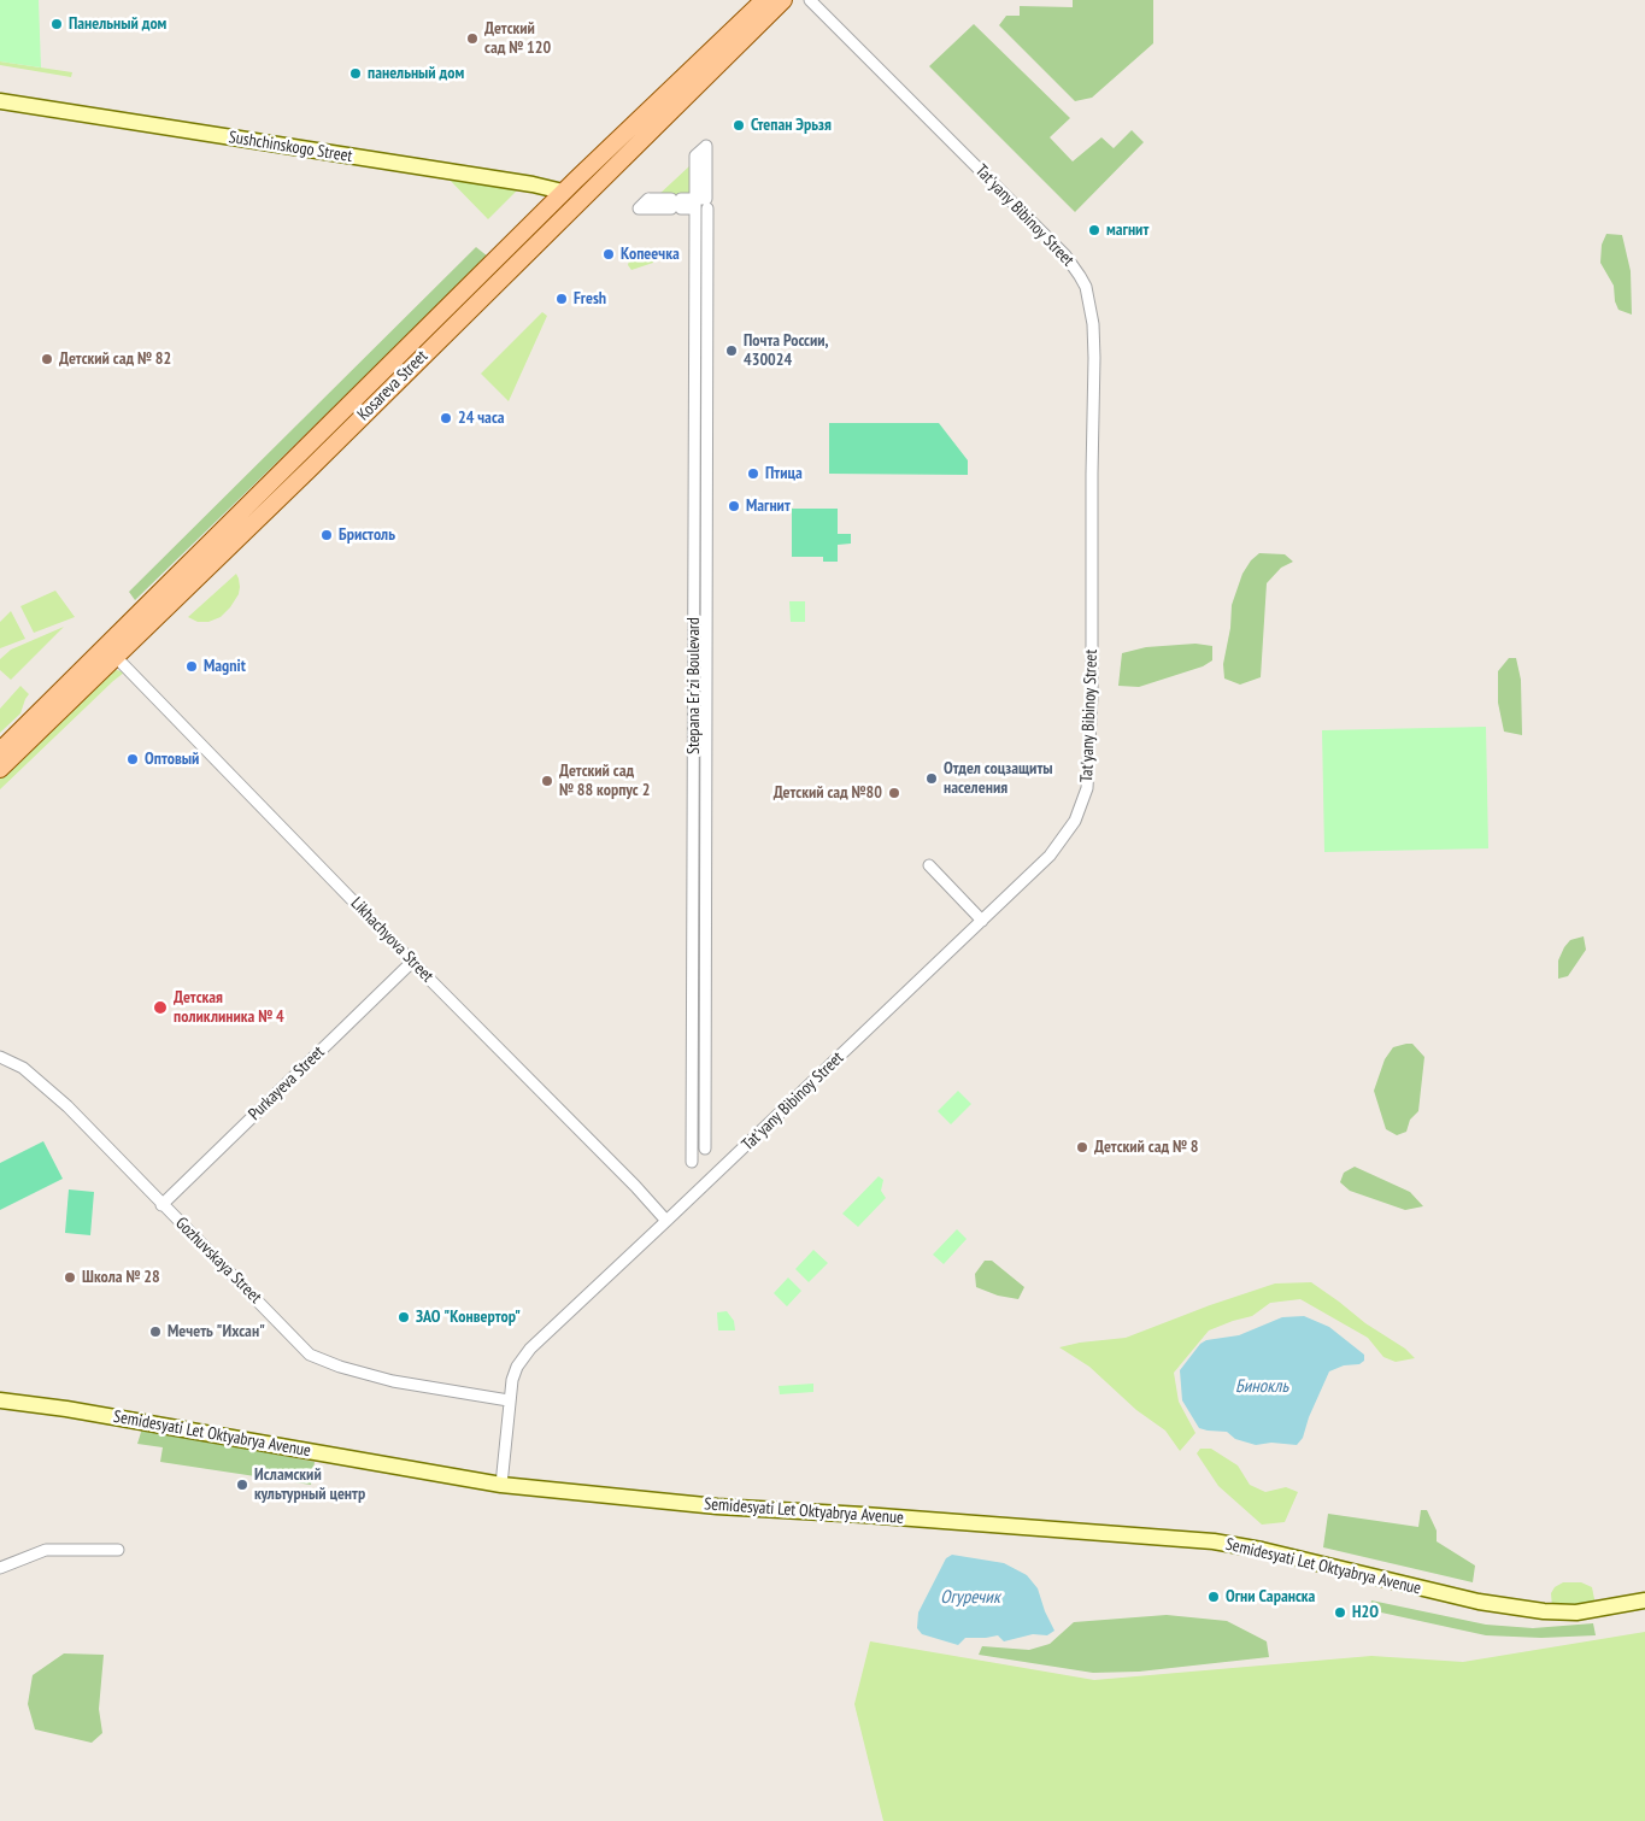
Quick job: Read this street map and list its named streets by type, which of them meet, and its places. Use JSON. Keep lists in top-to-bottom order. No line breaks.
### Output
{"streets":{"main road":["Sushchinskogo Street","Kosareva Street","Semidesyati Let Oktyabrya Avenue"],"street":["Tat'yany Bibinoy Street","Stepana Er'zi Boulevard","Likhachyova Street","Purkayeva Street","Gozhuvskaya Street"]},"crossings":[["Sushchinskogo Street","Kosareva Street"],["Tat'yany Bibinoy Street","Likhachyova Street"],["Tat'yany Bibinoy Street","Gozhuvskaya Street"],["Tat'yany Bibinoy Street","Semidesyati Let Oktyabrya Avenue"],["Kosareva Street","Likhachyova Street"],["Likhachyova Street","Purkayeva Street"],["Purkayeva Street","Gozhuvskaya Street"]],"water":["Бинокль","Огуречик"],"places":["Панельный дом","Детский сад № 120","панельный дом","Степан Эрьзя","магнит","Копеечка","Fresh","Почта России, 430024","Детский сад № 82","24 часа","Птица","Магнит","Бристоль","Magnit","Оптовый","Отдел соцзащиты населения","Детский сад № 88 корпус 2","Детский сад №80","Детская поликлиника № 4","Детский сад № 8","Школа № 28","ЗАО \"Конвертор\"","Мечеть \"Ихсан\"","Исламский культурный центр","Огни Саранска","H2O"]}
